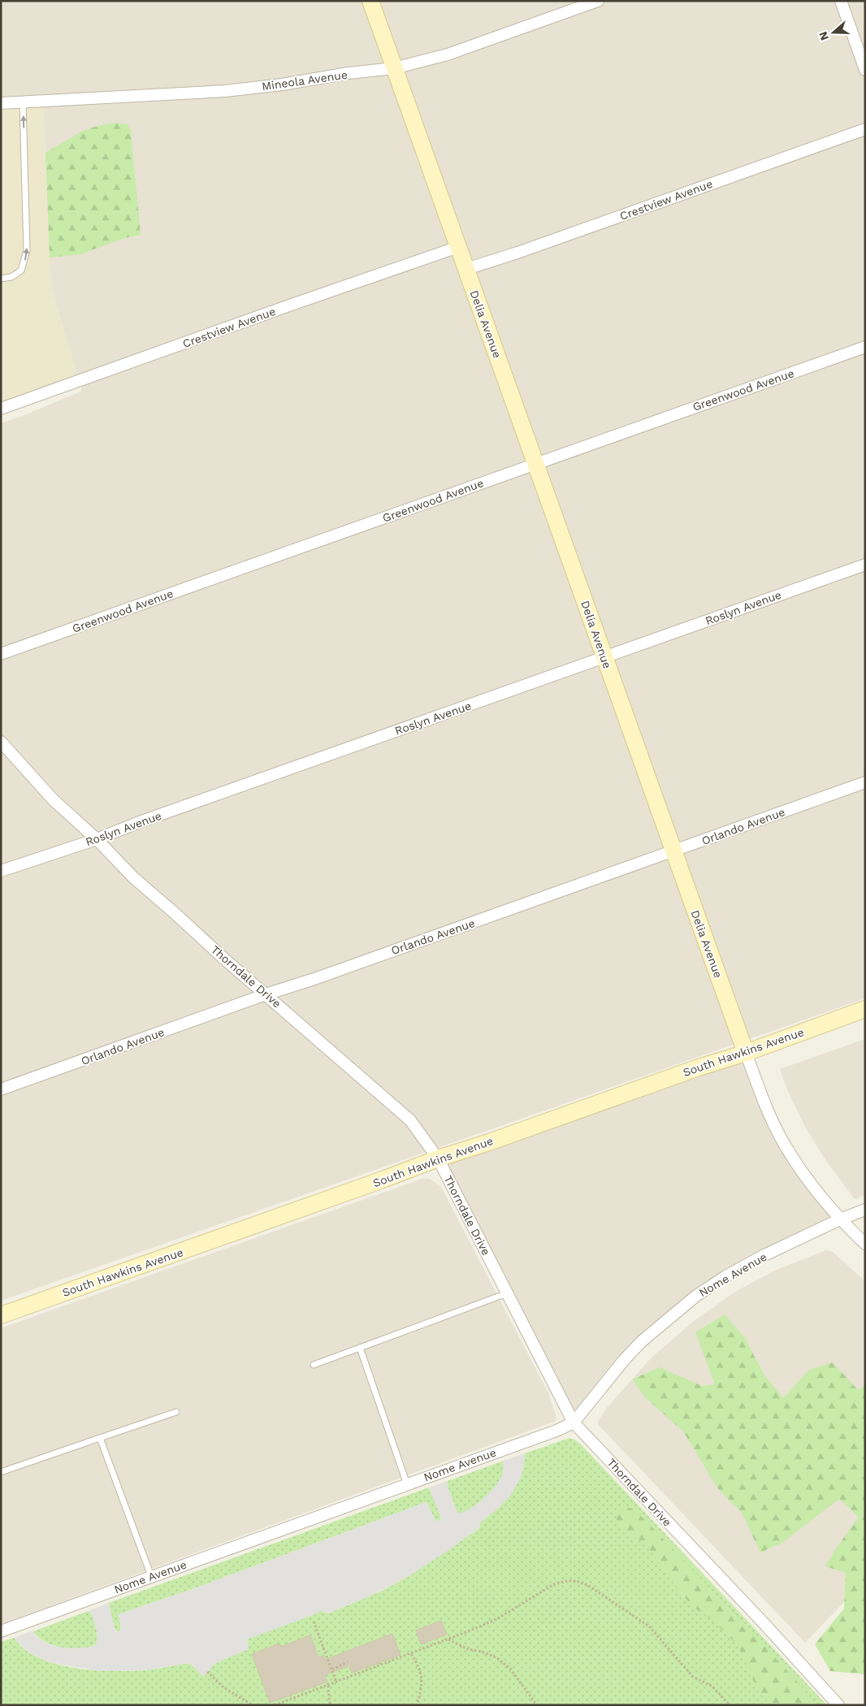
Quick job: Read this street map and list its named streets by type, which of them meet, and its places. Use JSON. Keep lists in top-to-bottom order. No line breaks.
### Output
{"streets":{"street":["Mineola Avenue","Crestview Avenue","Delia Avenue","Greenwood Avenue","Roslyn Avenue","Orlando Avenue","Thorndale Drive","South Hawkins Avenue","Nome Avenue"]},"crossings":[["Mineola Avenue","Delia Avenue"],["Crestview Avenue","Delia Avenue"],["Delia Avenue","Greenwood Avenue"],["Delia Avenue","Roslyn Avenue"],["Delia Avenue","Orlando Avenue"],["Delia Avenue","South Hawkins Avenue"],["Delia Avenue","Nome Avenue"],["Roslyn Avenue","Thorndale Drive"],["Orlando Avenue","Thorndale Drive"],["Thorndale Drive","South Hawkins Avenue"],["Thorndale Drive","Nome Avenue"]],"north":"left"}
